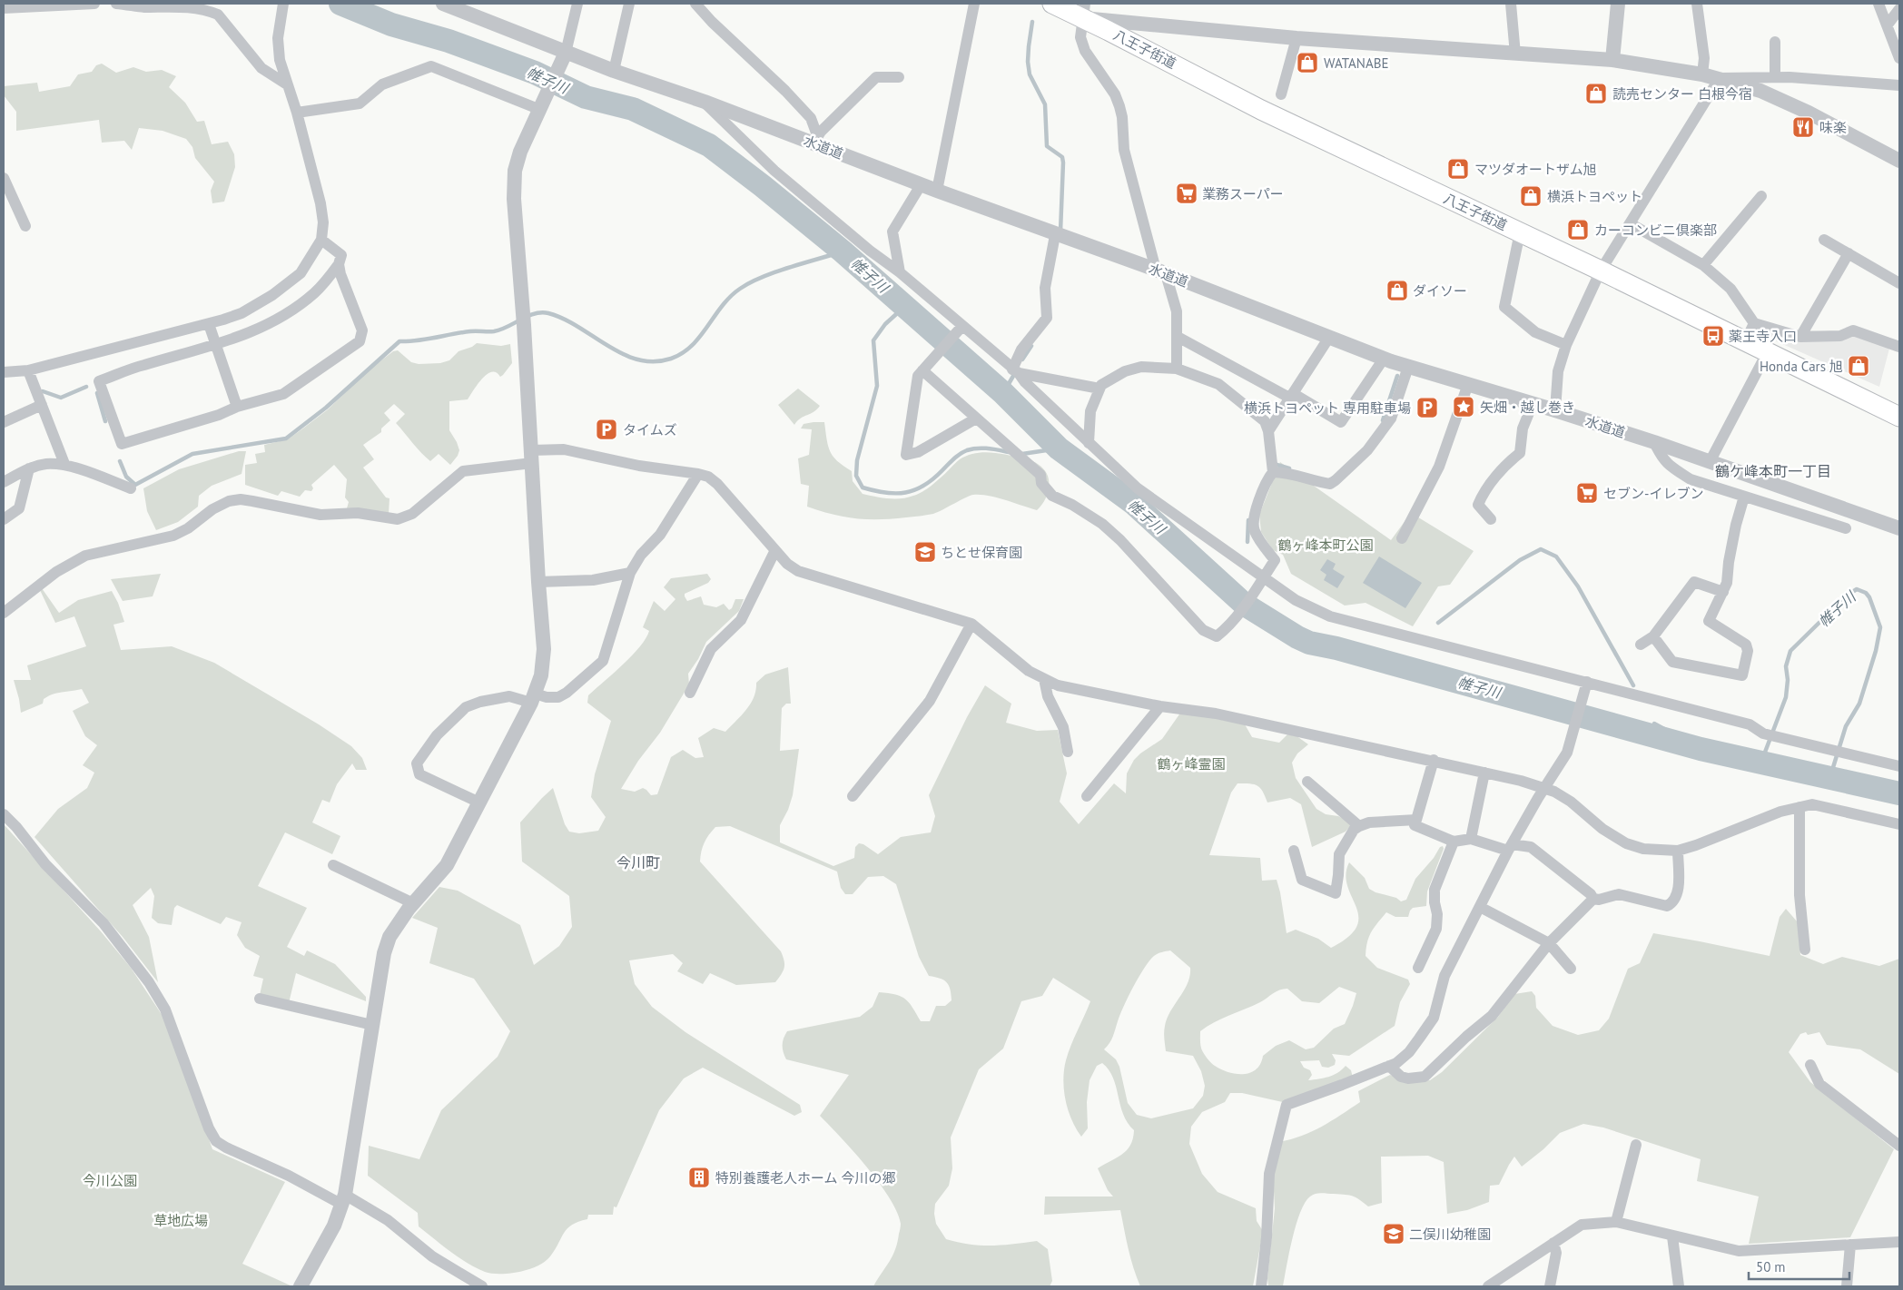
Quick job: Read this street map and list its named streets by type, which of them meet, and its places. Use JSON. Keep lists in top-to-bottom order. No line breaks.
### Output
{"streets":{"highway":["八王子街道"],"street":["水道道"]},"districts":["鶴ケ峰本町一丁目","今川町"],"water":["帷子川"],"parks":["鶴ヶ峰本町公園","鶴ヶ峰霊園","今川公園","草地広場"],"places":{"shop":["WATANABE","読売センター 白根今宿","マツダオートザム旭","横浜トヨペット","カーコンビニ倶楽部","ダイソー","Honda Cars 旭"],"restaurant":["味楽"],"supermarket":["業務スーパー","セブン-イレブン"],"bus stop":["薬王寺入口"],"place":["矢畑・越し巻き"],"parking":["横浜トヨペット 専用駐車場","タイムズ"],"school or university":["ちとせ保育園","二俣川幼稚園"],"building":["特別養護老人ホーム 今川の郷"]},"scale_bar":"50 m"}
